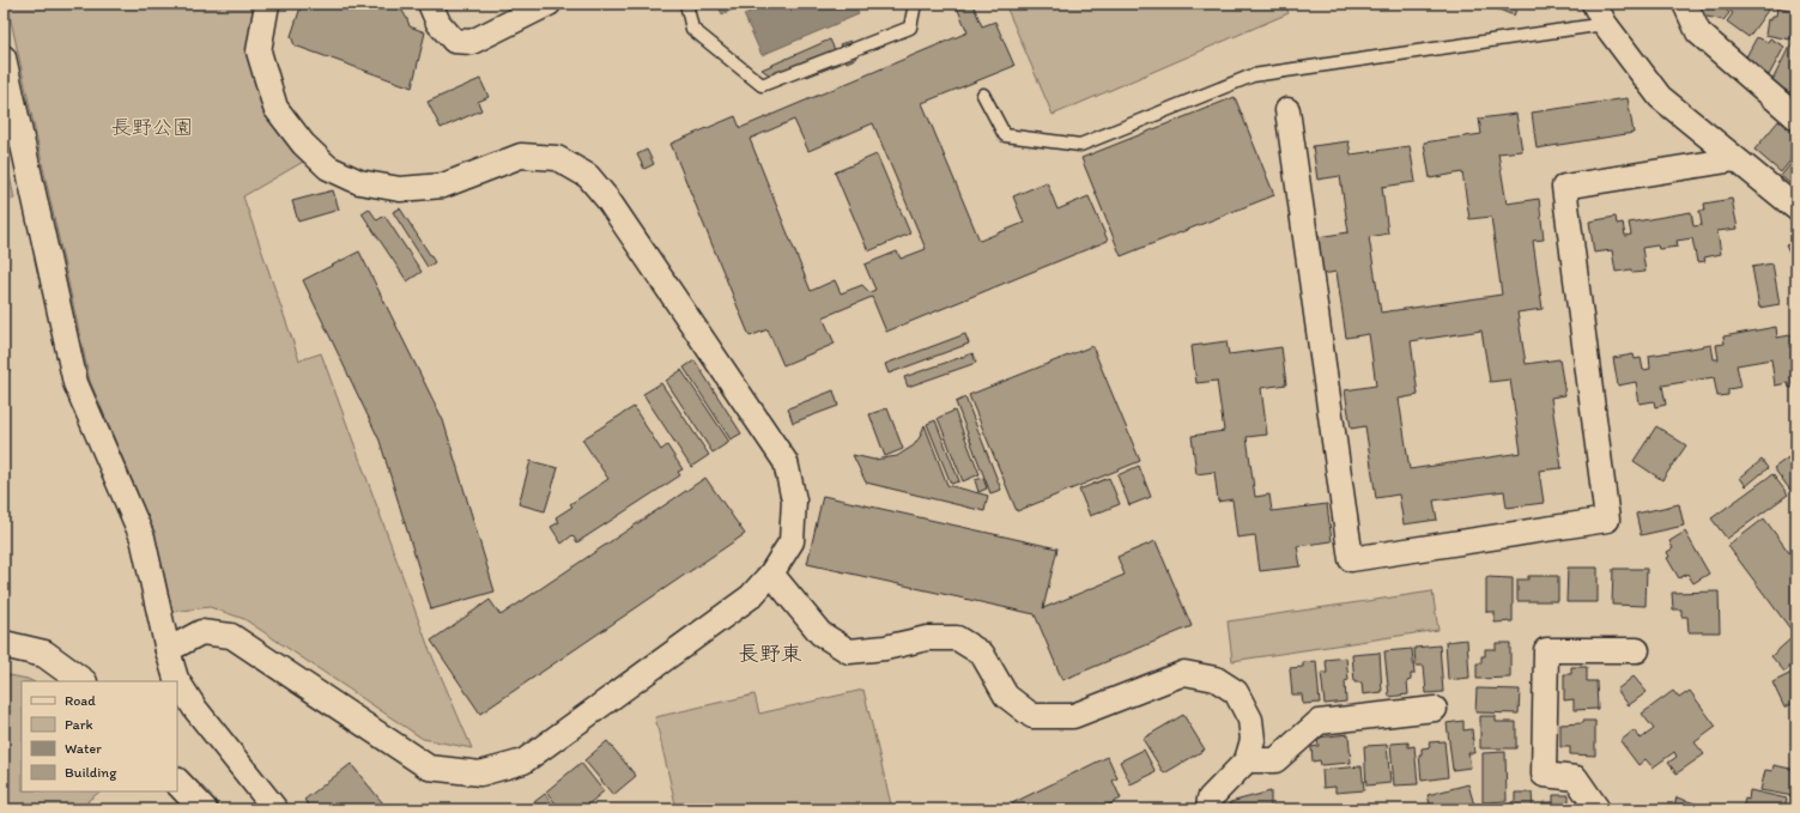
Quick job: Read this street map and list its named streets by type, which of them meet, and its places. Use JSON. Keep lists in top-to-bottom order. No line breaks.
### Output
{"districts":["長野東"],"parks":["長野公園"],"legend":["Road","Park","Water","Building"]}
